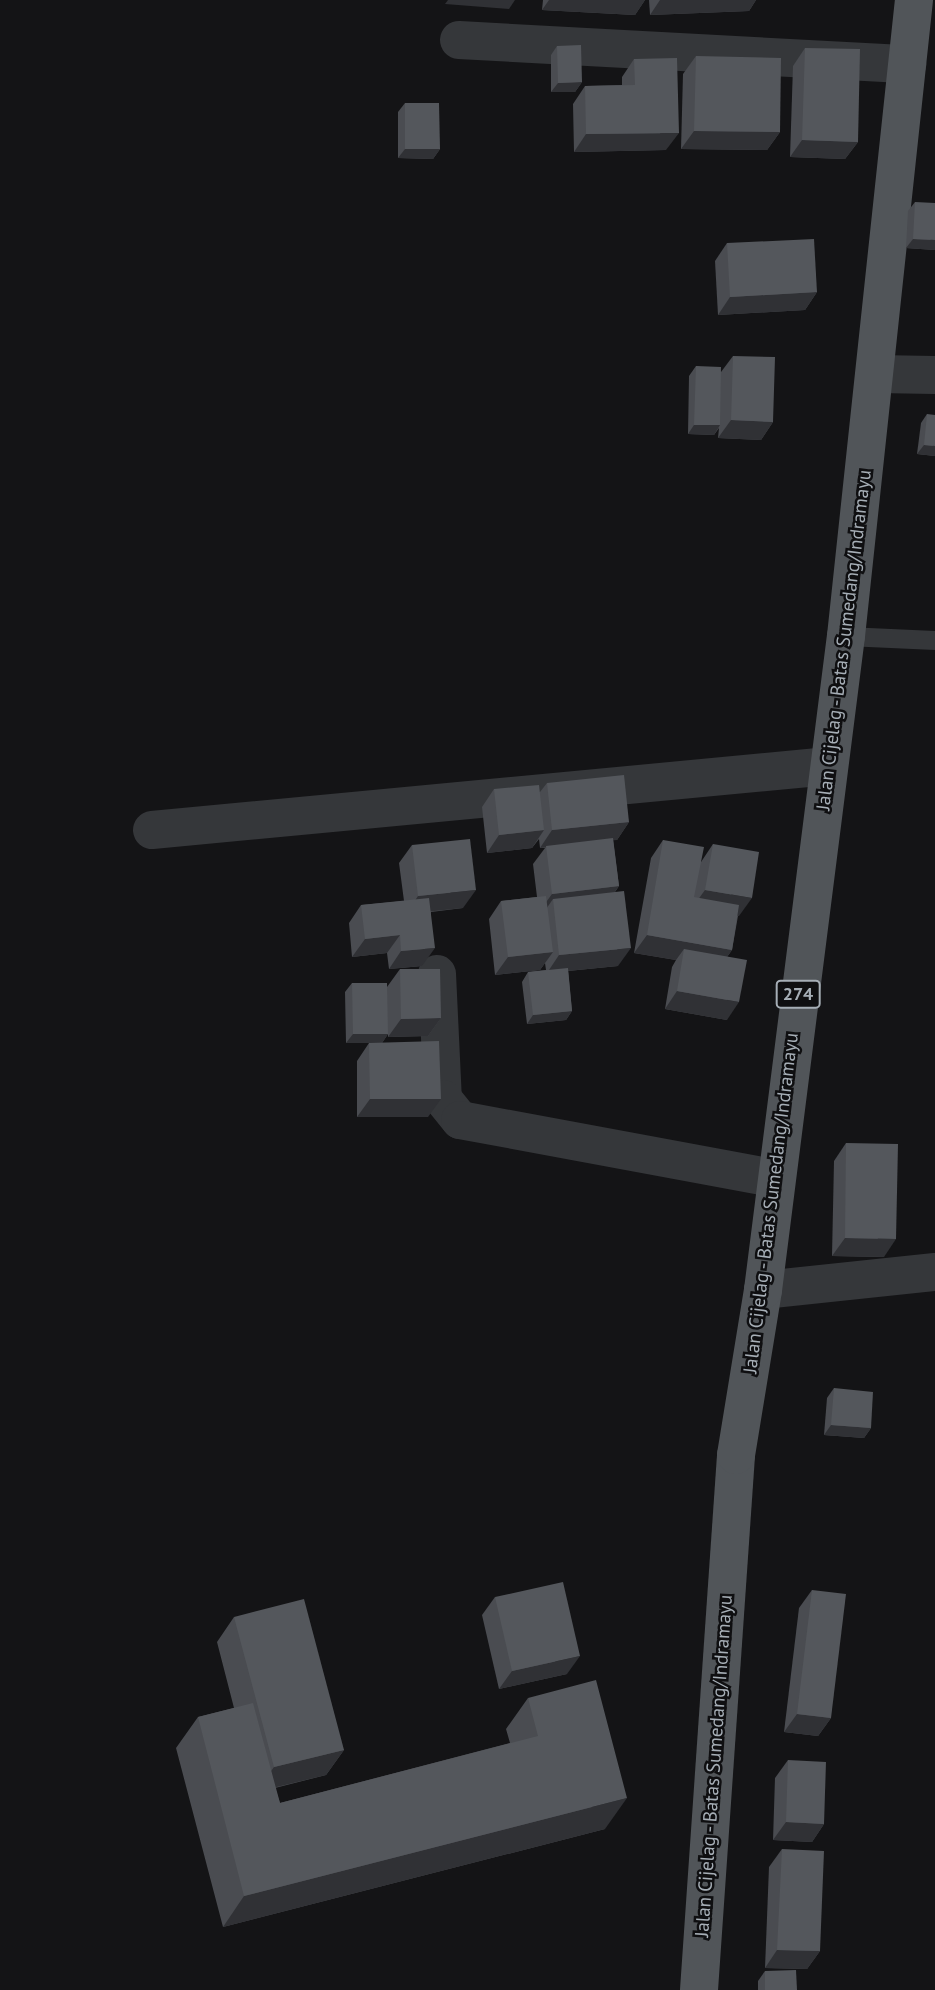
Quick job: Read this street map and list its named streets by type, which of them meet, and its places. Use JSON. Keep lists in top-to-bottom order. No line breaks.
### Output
{"streets":{"main road":["Jalan Cijelag - Batas Sumedang/Indramayu","274"]}}
